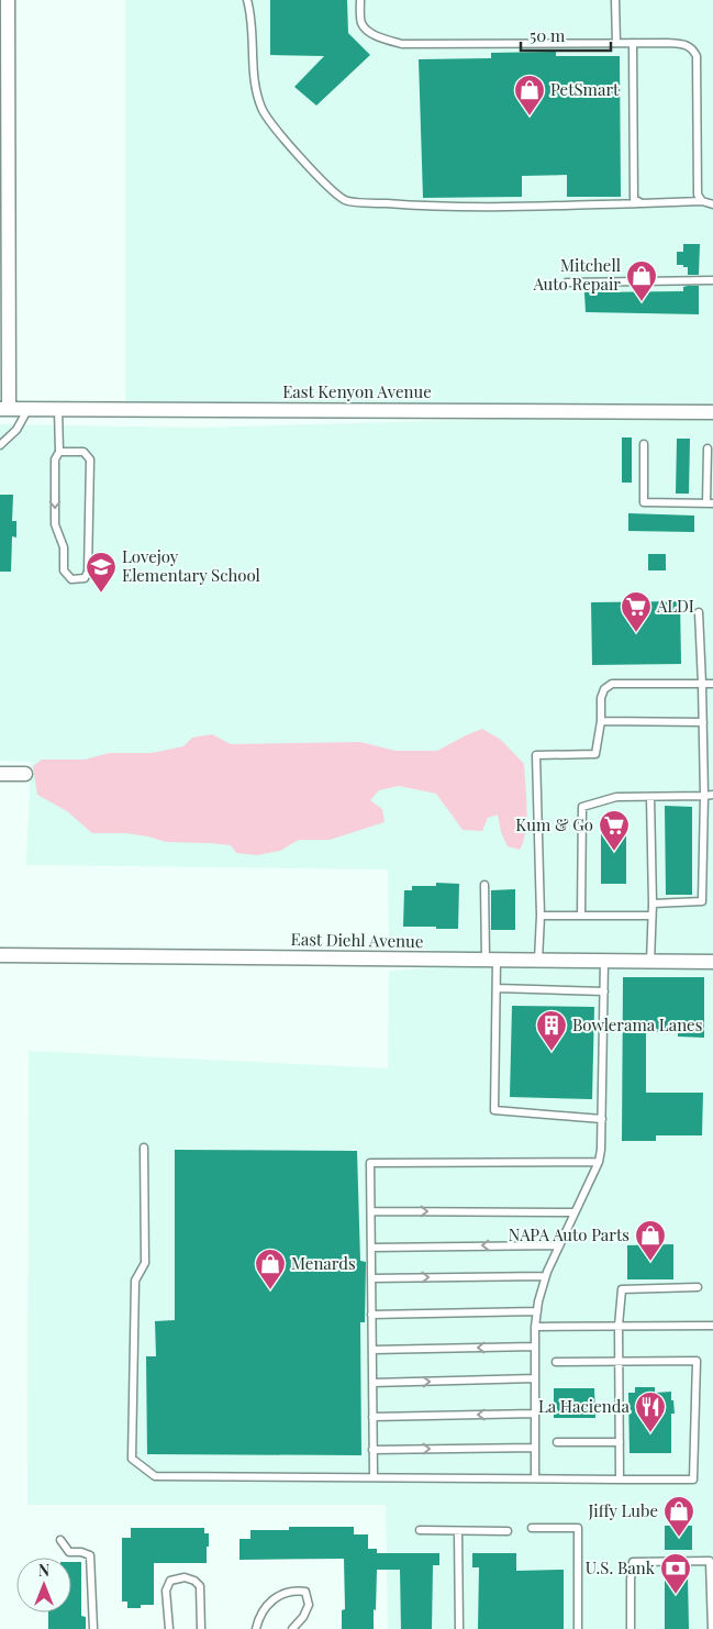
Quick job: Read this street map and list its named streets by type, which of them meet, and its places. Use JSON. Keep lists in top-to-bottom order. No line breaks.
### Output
{"streets":{"street":["East Kenyon Avenue","East Diehl Avenue"]},"places":{"shop":["PetSmart","Mitchell Auto Repair","NAPA Auto Parts","Menards","Jiffy Lube"],"school or university":["Lovejoy Elementary School"],"supermarket":["ALDI","Kum & Go"],"building":["Bowlerama Lanes"],"restaurant":["La Hacienda"],"bank":["U.S. Bank"]},"scale_bar":"50 m","north":"top"}
